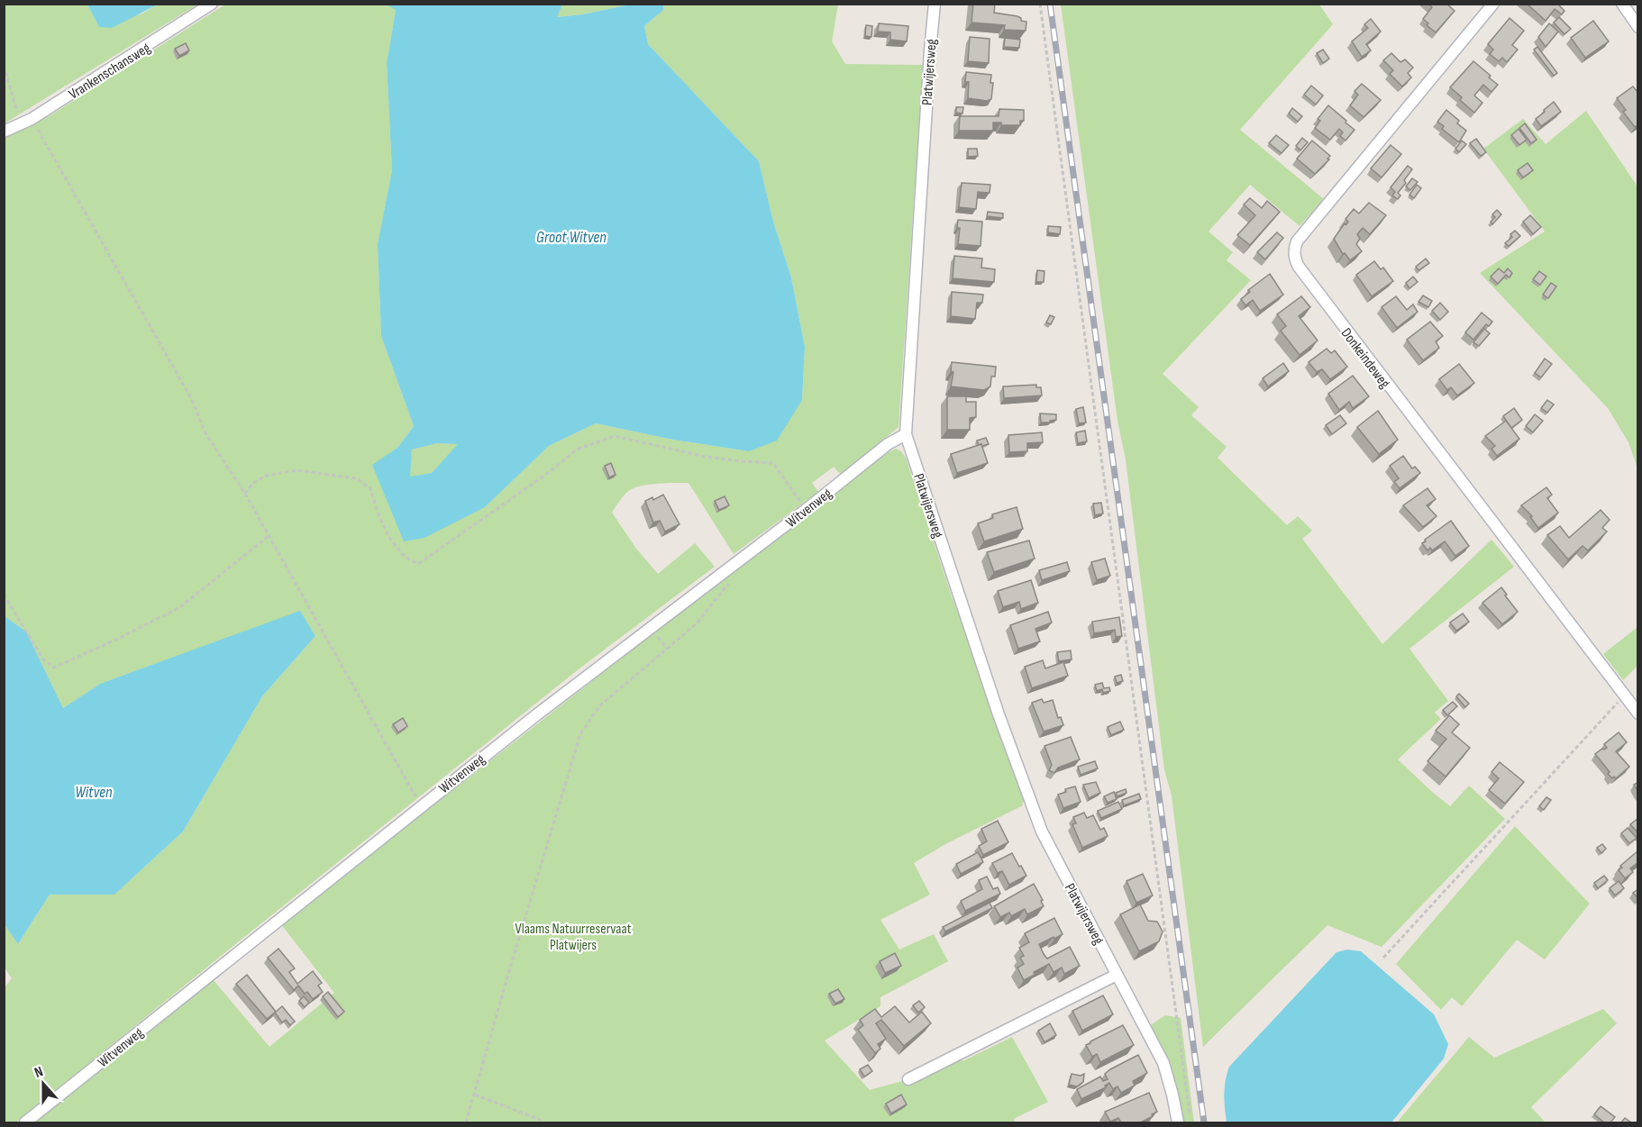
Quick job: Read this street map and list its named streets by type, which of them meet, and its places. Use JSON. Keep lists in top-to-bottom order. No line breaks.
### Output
{"streets":{"street":["Vrankenschansweg","Platwijersweg","Donkeindeweg","Witvenweg"]},"crossings":[["Platwijersweg","Witvenweg"]],"water":["Groot Witven","Witven"],"parks":["Vlaams Natuurreservaat Platwijers"],"north":"top"}
